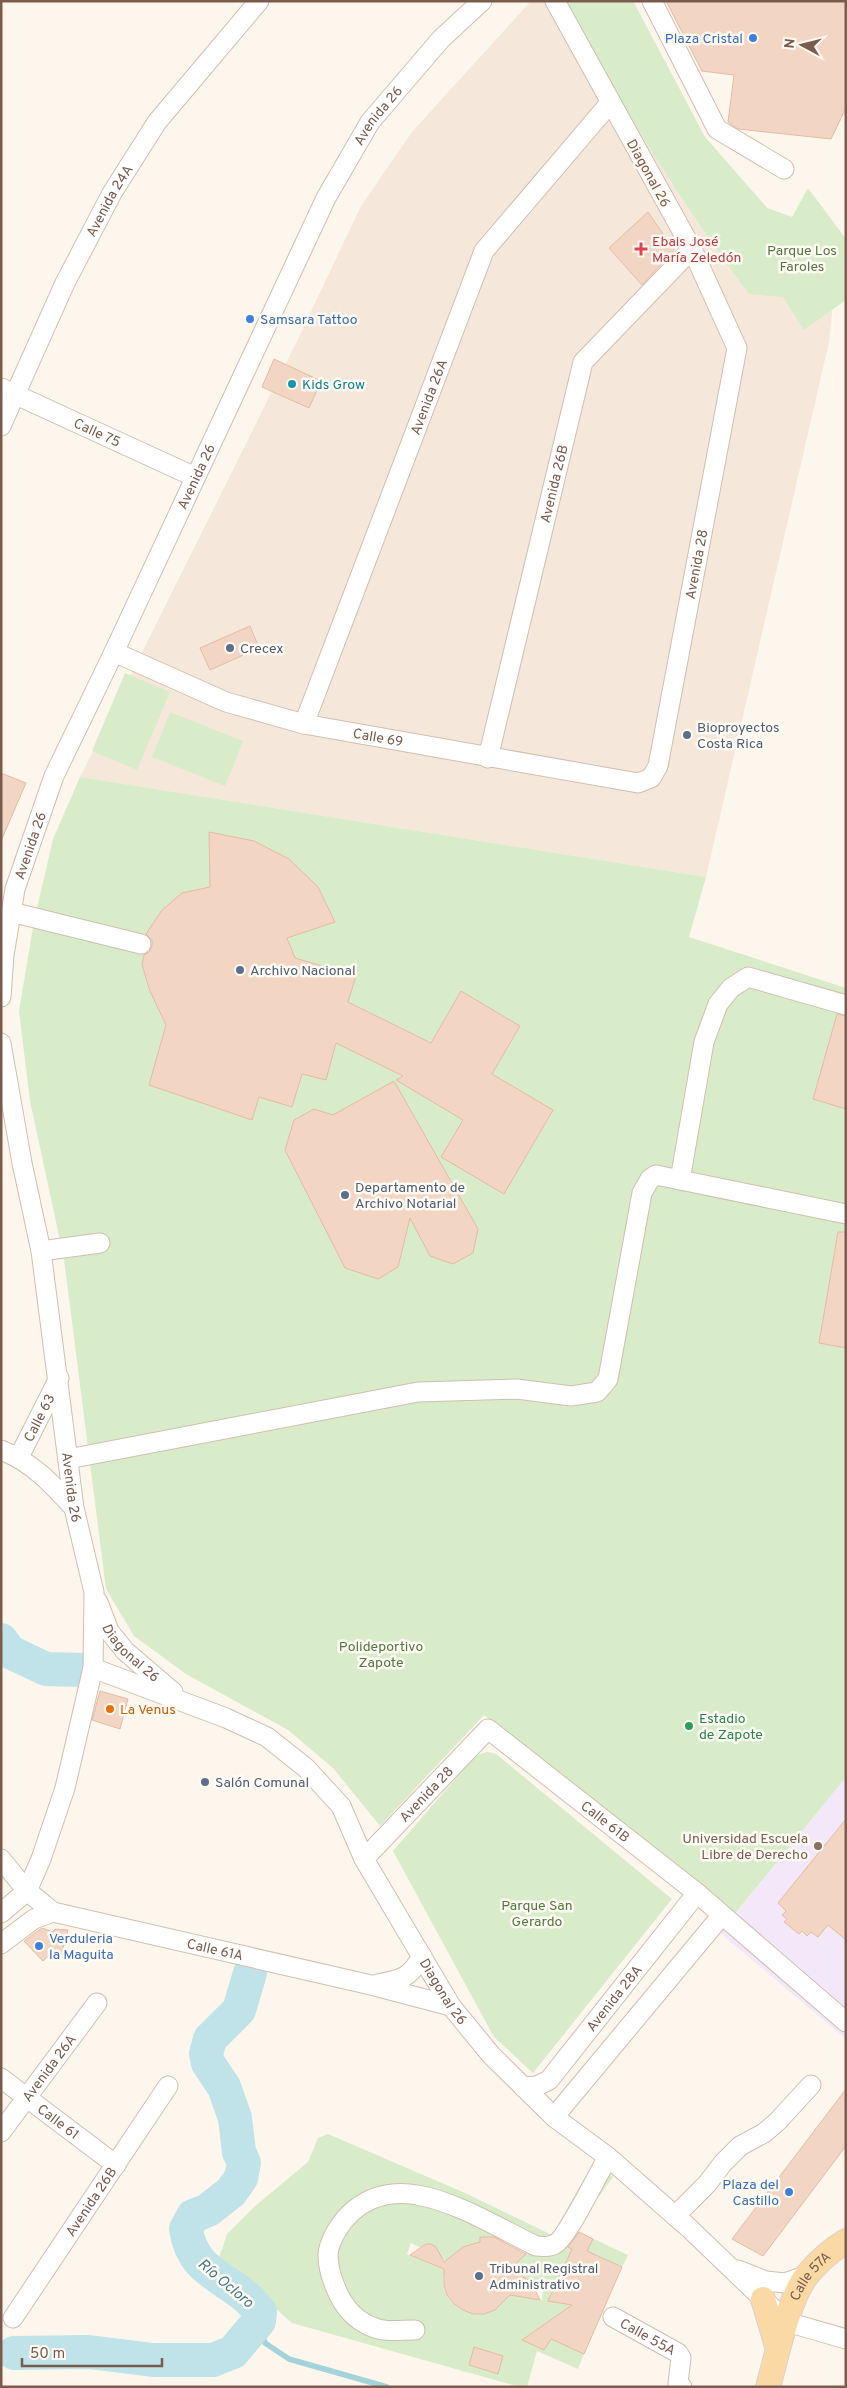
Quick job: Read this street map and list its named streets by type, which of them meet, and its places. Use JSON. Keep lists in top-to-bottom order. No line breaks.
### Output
{"streets":{"main road":["Calle 57A"],"street":["Avenida 26","Diagonal 26","Avenida 24A","Avenida 26A","Calle 75","Avenida 26B","Avenida 28","Calle 69","Calle 63","Calle 61B","Calle 61A","Avenida 28A","Calle 61","Calle 55A"]},"crossings":[["Avenida 26","Diagonal 26"],["Avenida 26","Calle 75"],["Avenida 26","Calle 69"],["Avenida 26","Calle 63"],["Avenida 26","Calle 61A"],["Diagonal 26","Avenida 26A"],["Diagonal 26","Avenida 26B"],["Diagonal 26","Avenida 28"],["Diagonal 26","Calle 61A"],["Diagonal 26","Avenida 28A"],["Diagonal 26","Calle 57A"],["Avenida 24A","Calle 75"],["Avenida 26A","Calle 69"],["Avenida 26A","Calle 61"],["Avenida 26B","Calle 69"],["Avenida 26B","Calle 61"],["Avenida 28","Calle 69"],["Avenida 28","Calle 61B"],["Calle 61B","Avenida 28A"]],"water":["Río Ocloro"],"parks":["Parque Los Faroles","Polideportivo Zapote","Parque San Gerardo"],"places":{"other":["Plaza Cristal","Samsara Tattoo","Kids Grow","Crecex","Bioproyectos Costa Rica","Archivo Nacional","Departamento de Archivo Notarial","La Venus","Estadio de Zapote","Salón Comunal","Universidad Escuela Libre de Derecho","Verduleria la Maguita","Plaza del Castillo","Tribunal Registral Administrativo"],"health":["Ebais José María Zeledón"]},"scale_bar":"50 m","north":"left"}
